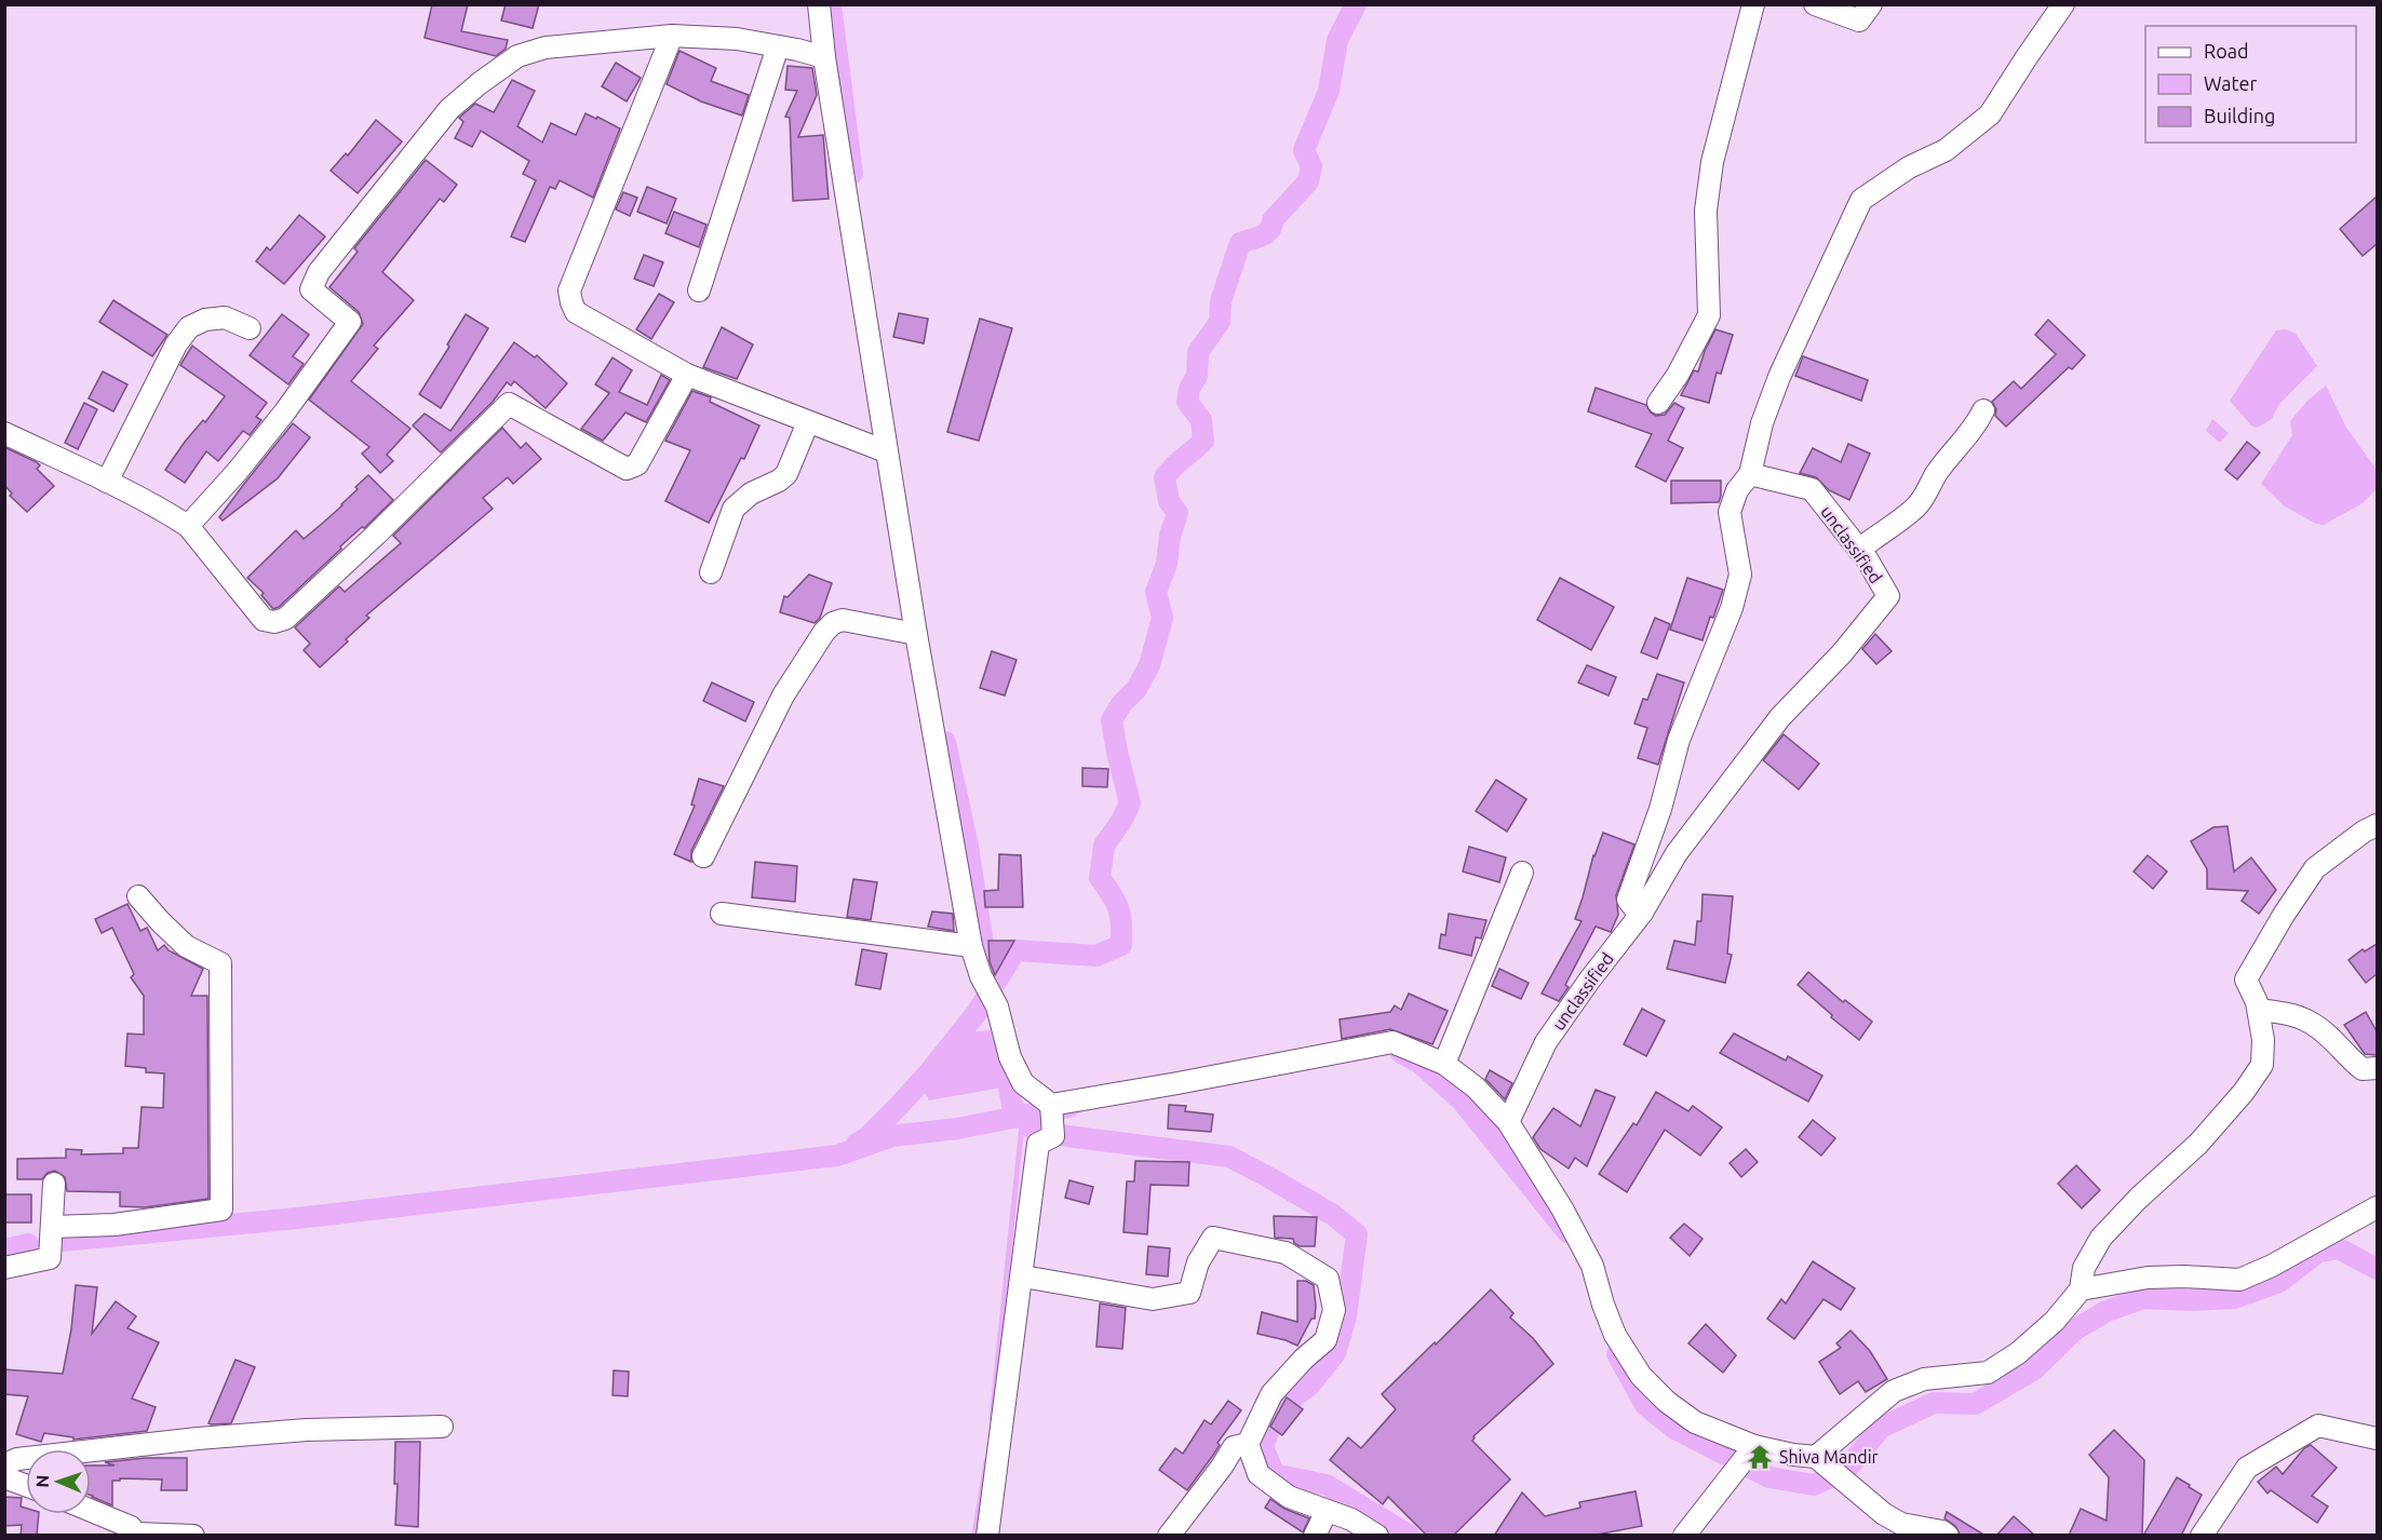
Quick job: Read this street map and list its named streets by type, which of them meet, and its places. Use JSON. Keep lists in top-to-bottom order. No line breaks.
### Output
{"streets":{"street":["unclassified"]},"places":{"temple":["Shiva Mandir"]},"legend":["Road","Water","Building"],"north":"left"}
